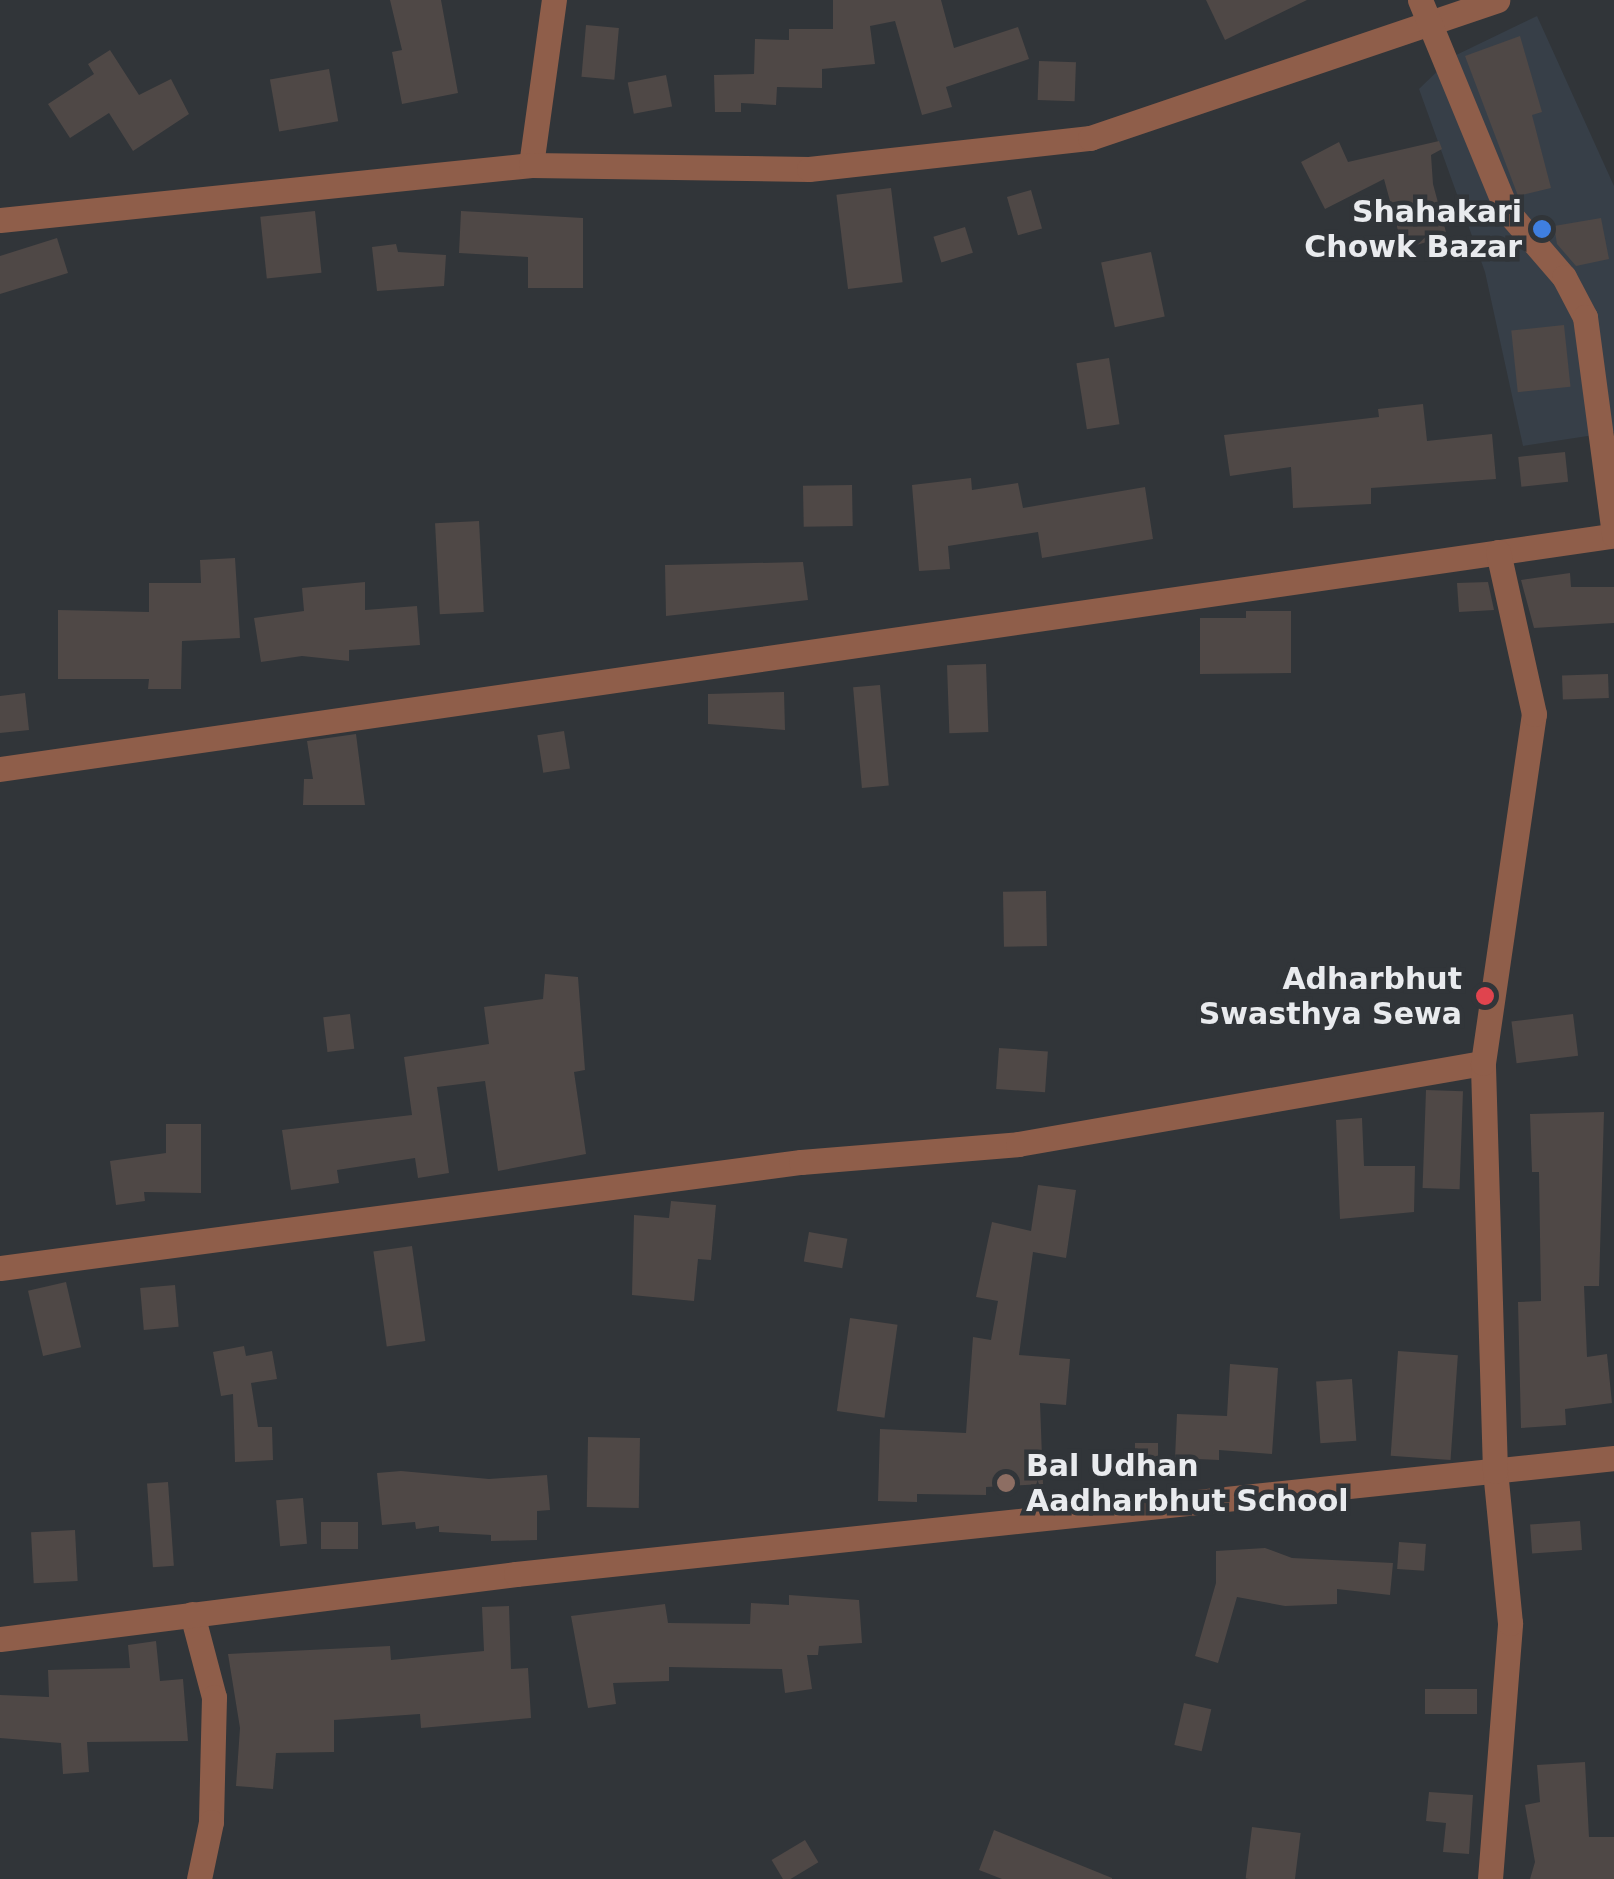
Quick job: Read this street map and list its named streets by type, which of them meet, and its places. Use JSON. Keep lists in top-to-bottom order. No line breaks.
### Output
{"places":["Shahakari Chowk Bazar","Adharbhut Swasthya Sewa","Bal Udhan Aadharbhut School"]}
